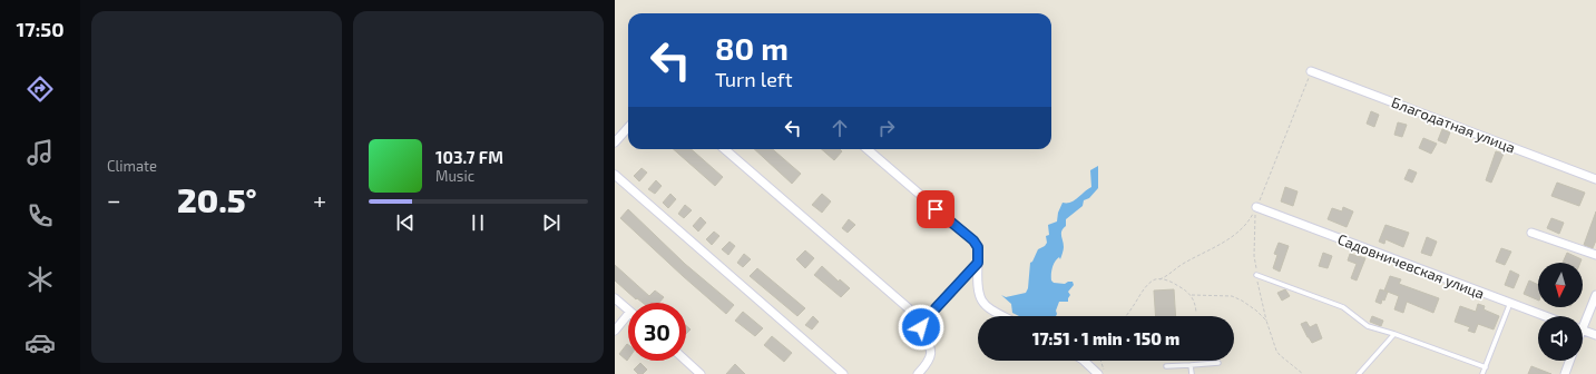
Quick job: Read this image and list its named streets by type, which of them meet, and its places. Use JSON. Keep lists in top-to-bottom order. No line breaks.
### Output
{"streets":{"street":["Благодатная улица","Садовничевская улица"]},"north":"bottom","page":{"tabs":"17:50","tile":"Climate","turn":["80 m","Turn left"],"song":["103.7 FM","Music"],"heat":["−","20.5°","+"],"limit":"30","trip":"17:51 · 1 min · 150 m"}}
